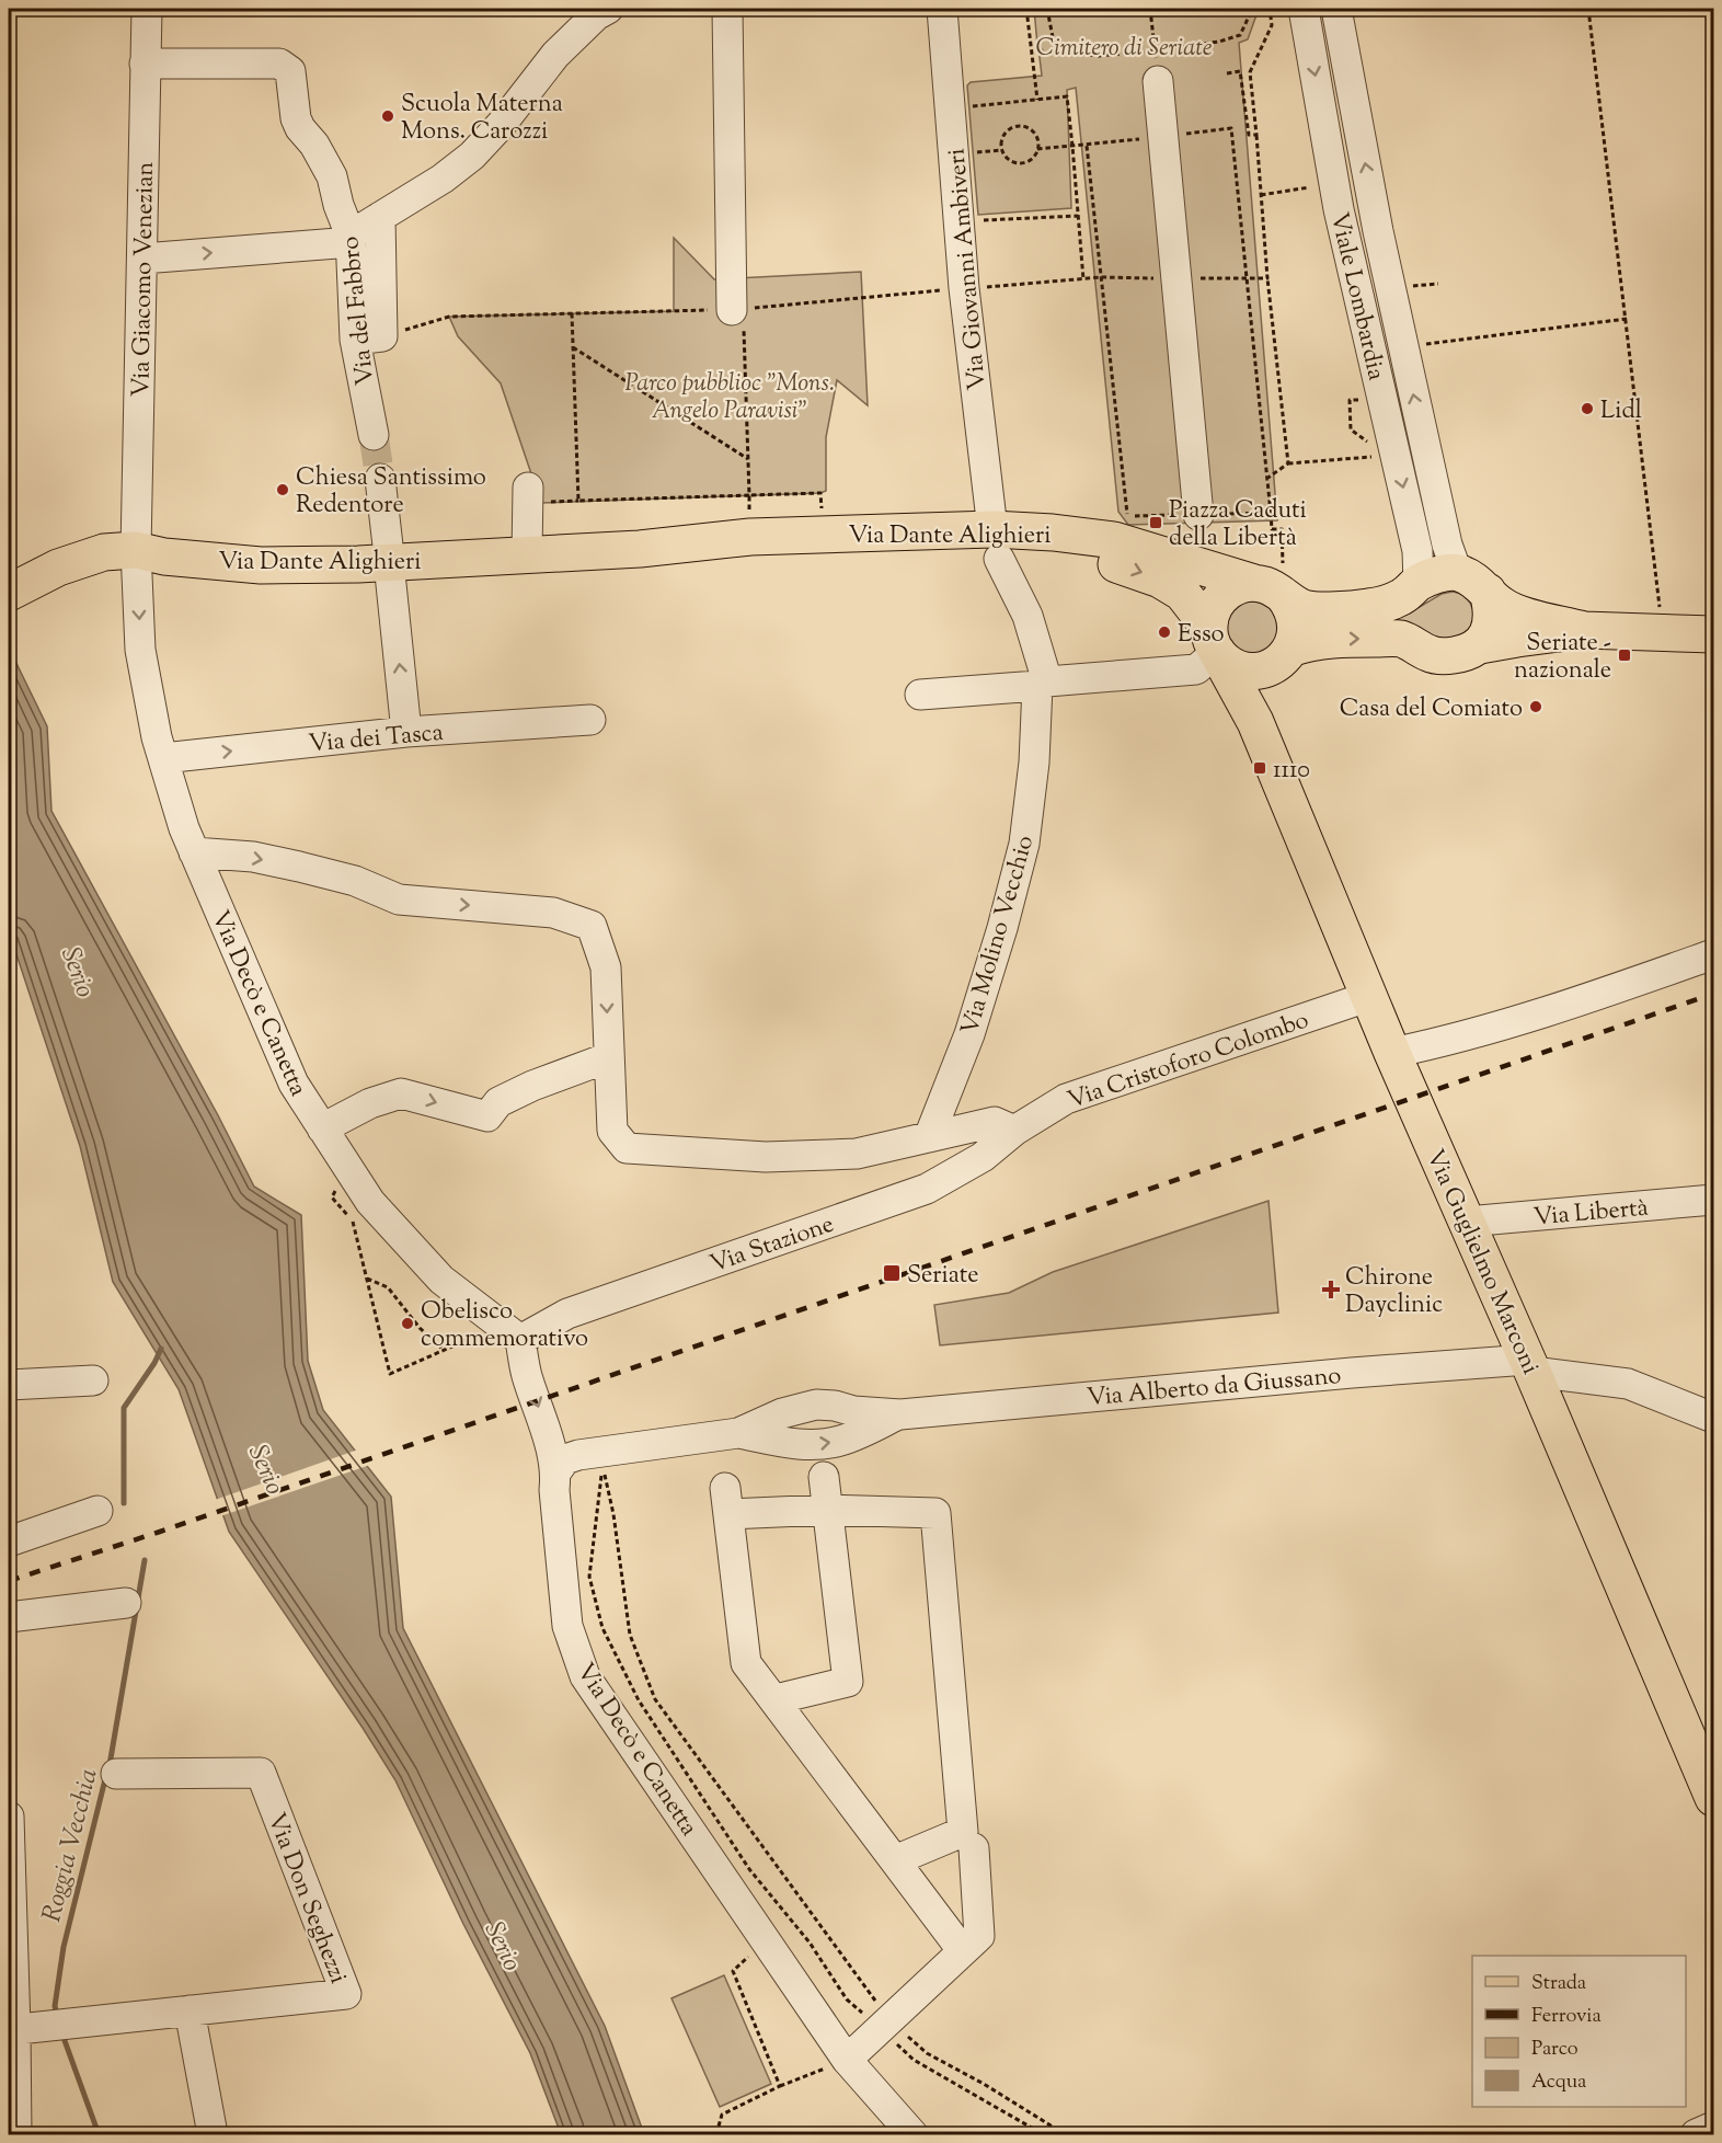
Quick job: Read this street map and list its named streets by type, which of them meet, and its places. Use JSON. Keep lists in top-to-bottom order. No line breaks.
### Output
{"streets":{"main road":["Via Dante Alighieri","Via Guglielmo Marconi"],"street":["Via Giovanni Ambiveri","Via Giacomo Venezian","Viale Lombardia","Via del Fabbro","Via dei Tasca","Via Molino Vecchio","Via Decò e Canetta","Via Cristoforo Colombo","Via Libertà","Via Stazione","Via Alberto da Giussano","Via Don Seghezzi"]},"crossings":[["Via Giovanni Ambiveri","Via Dante Alighieri"],["Via Giovanni Ambiveri","Via Molino Vecchio"],["Via Giacomo Venezian","Via del Fabbro"],["Via Giacomo Venezian","Via Dante Alighieri"],["Via Giacomo Venezian","Via Decò e Canetta"],["Viale Lombardia","Via Dante Alighieri"],["Via Dante Alighieri","Via Molino Vecchio"],["Via Dante Alighieri","Via Decò e Canetta"],["Via Dante Alighieri","Via Guglielmo Marconi"],["Via dei Tasca","Via Decò e Canetta"],["Via Decò e Canetta","Via Stazione"],["Via Cristoforo Colombo","Via Stazione"],["Via Cristoforo Colombo","Via Guglielmo Marconi"],["Via Libertà","Via Guglielmo Marconi"],["Via Guglielmo Marconi","Via Alberto da Giussano"]],"one_way":["Via dei Tasca"],"water":["Serio","Roggia Vecchia"],"parks":["Cimitero di Seriate","Parco pubblioc \"Mons. Angelo Paravisi\""],"places":{"other":["Scuola Materna Mons. Carozzi","Lidl","Chiesa Santissimo Redentore","Esso","Casa del Comiato","Obelisco commemorativo"],"transit":["Piazza Caduti della Libertà","Seriate - nazionale","1110","Seriate"],"health":["Chirone Dayclinic"]},"legend":["Strada","Ferrovia","Parco","Acqua"]}
